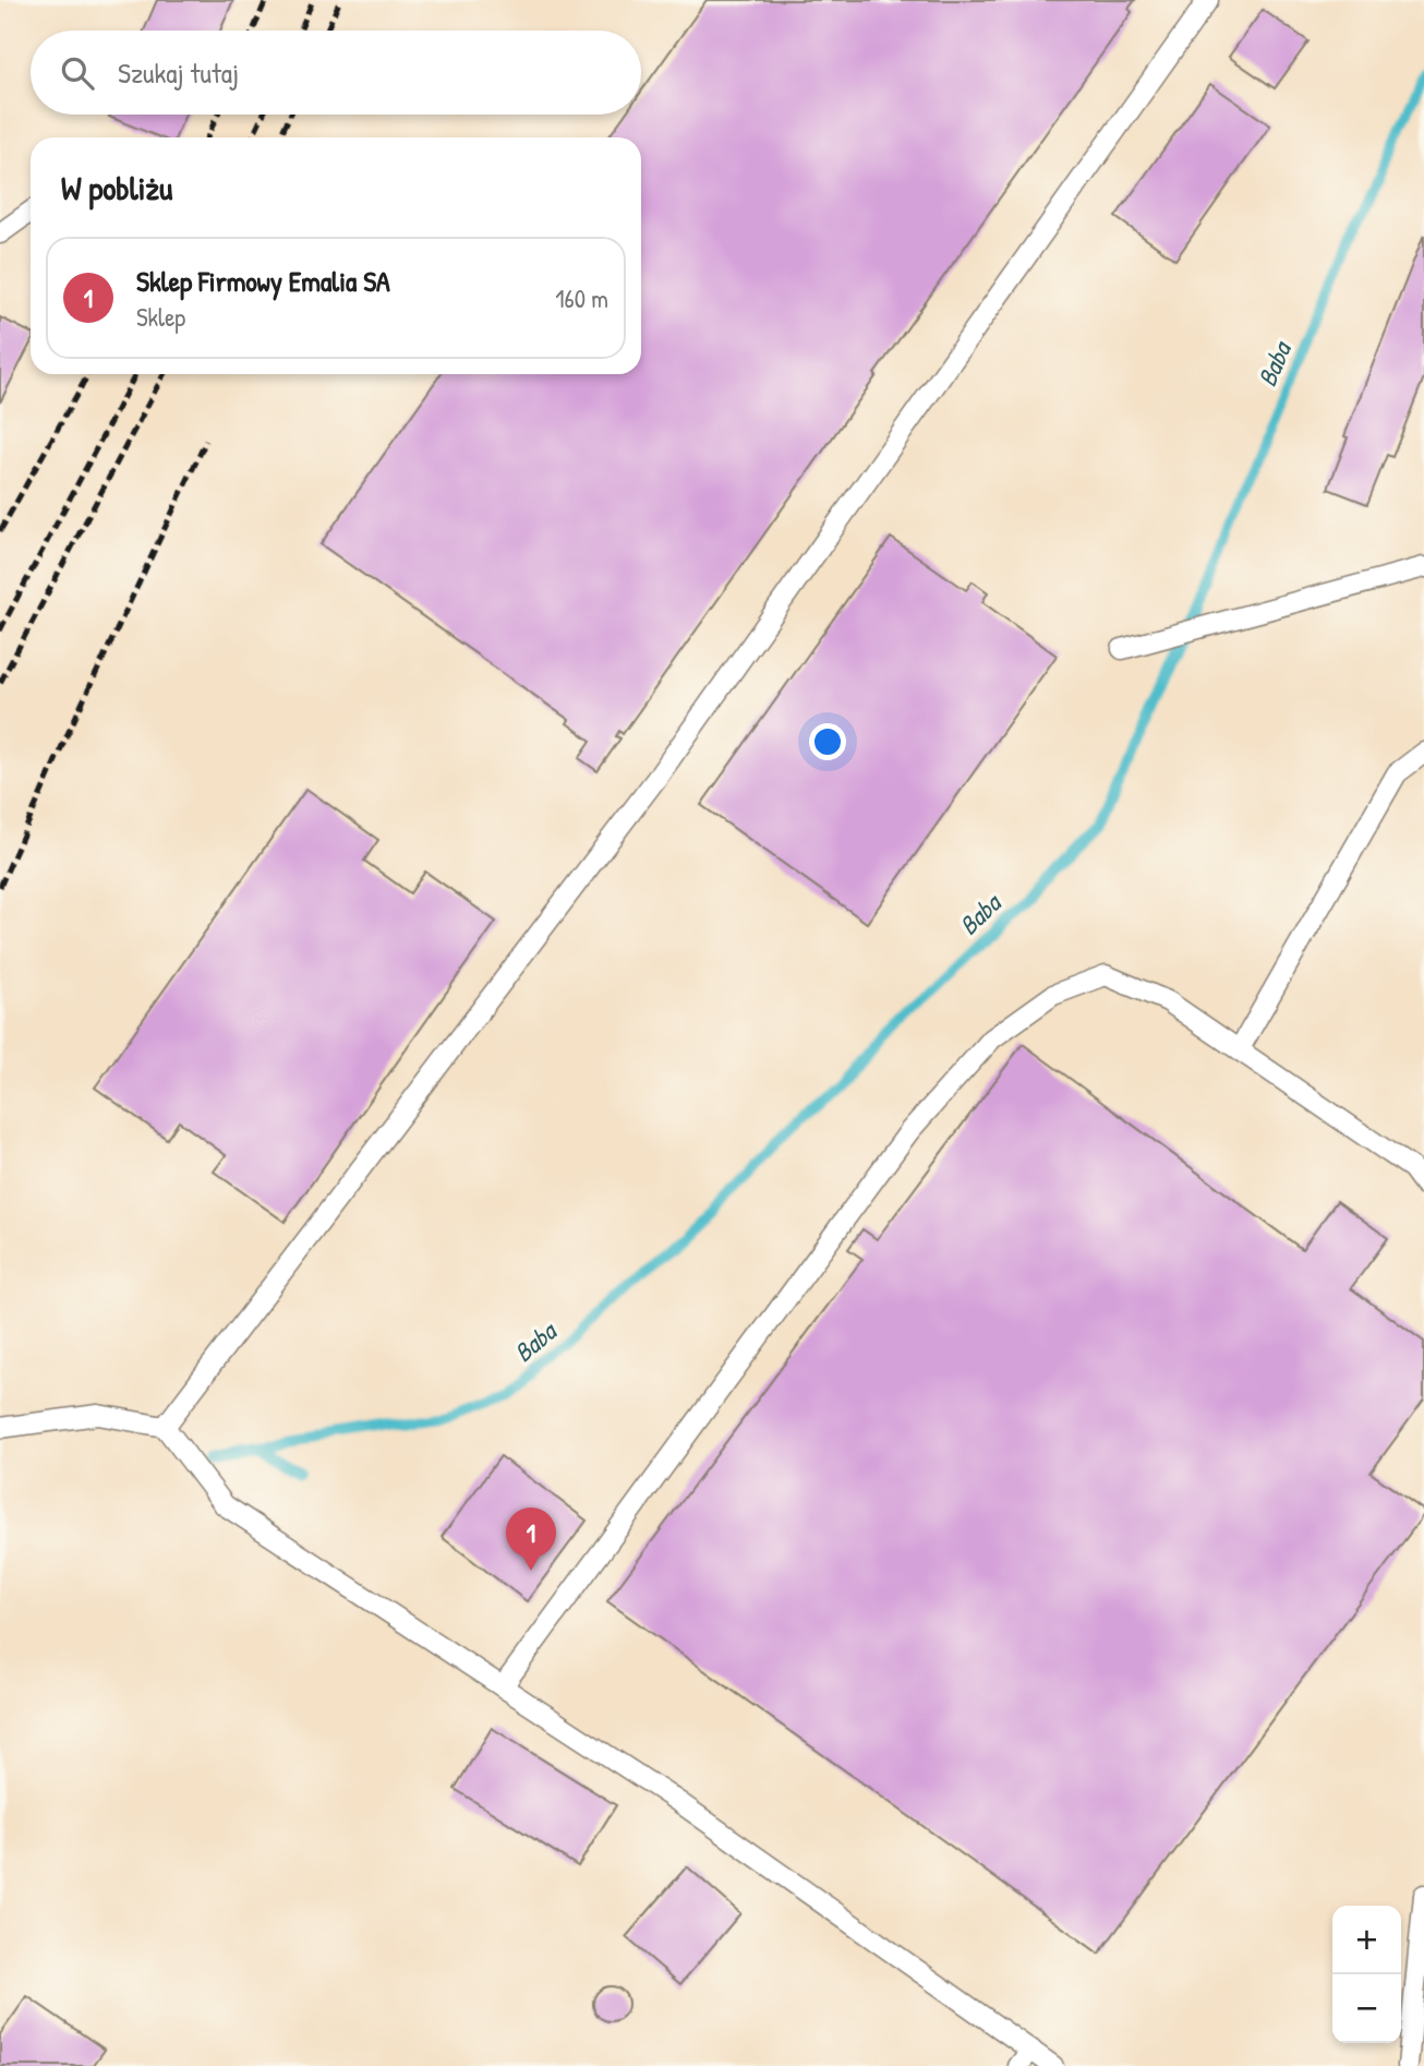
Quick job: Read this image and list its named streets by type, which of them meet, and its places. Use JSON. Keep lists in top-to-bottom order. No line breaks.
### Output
{"water":["Baba"],"page":{"search":"Szukaj tutaj","heading":"W pobliżu","list":[{"mark":"1","name":"Sklep Firmowy Emalia SA","note":"Sklep","value":"160 m"}],"pins":"1","map_buttons":["+","−"]}}
